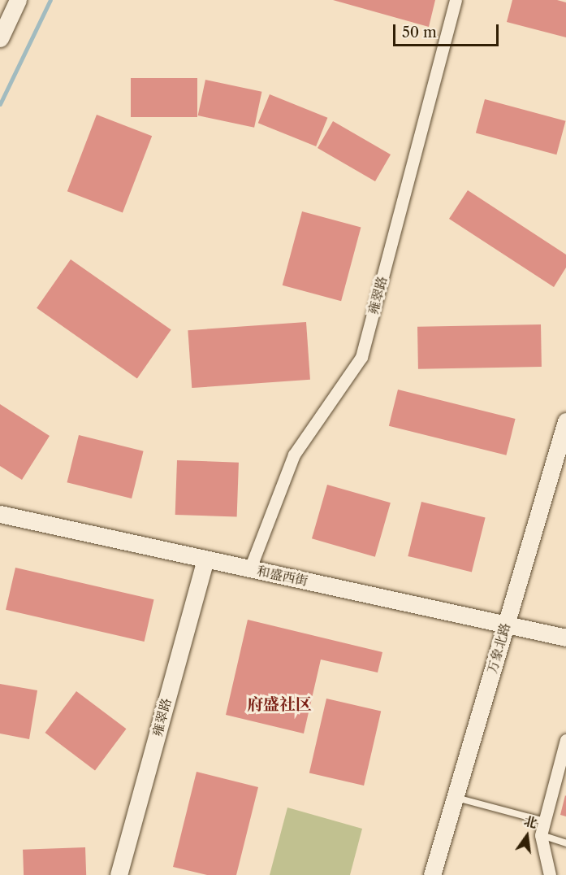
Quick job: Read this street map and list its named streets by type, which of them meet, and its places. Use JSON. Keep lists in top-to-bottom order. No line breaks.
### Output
{"streets":{"street":["雍翠路","和盛西街","万象北路"]},"crossings":[["雍翠路","和盛西街"],["和盛西街","万象北路"]],"districts":["府盛社区"],"scale_bar":"50 m","north":"top"}
